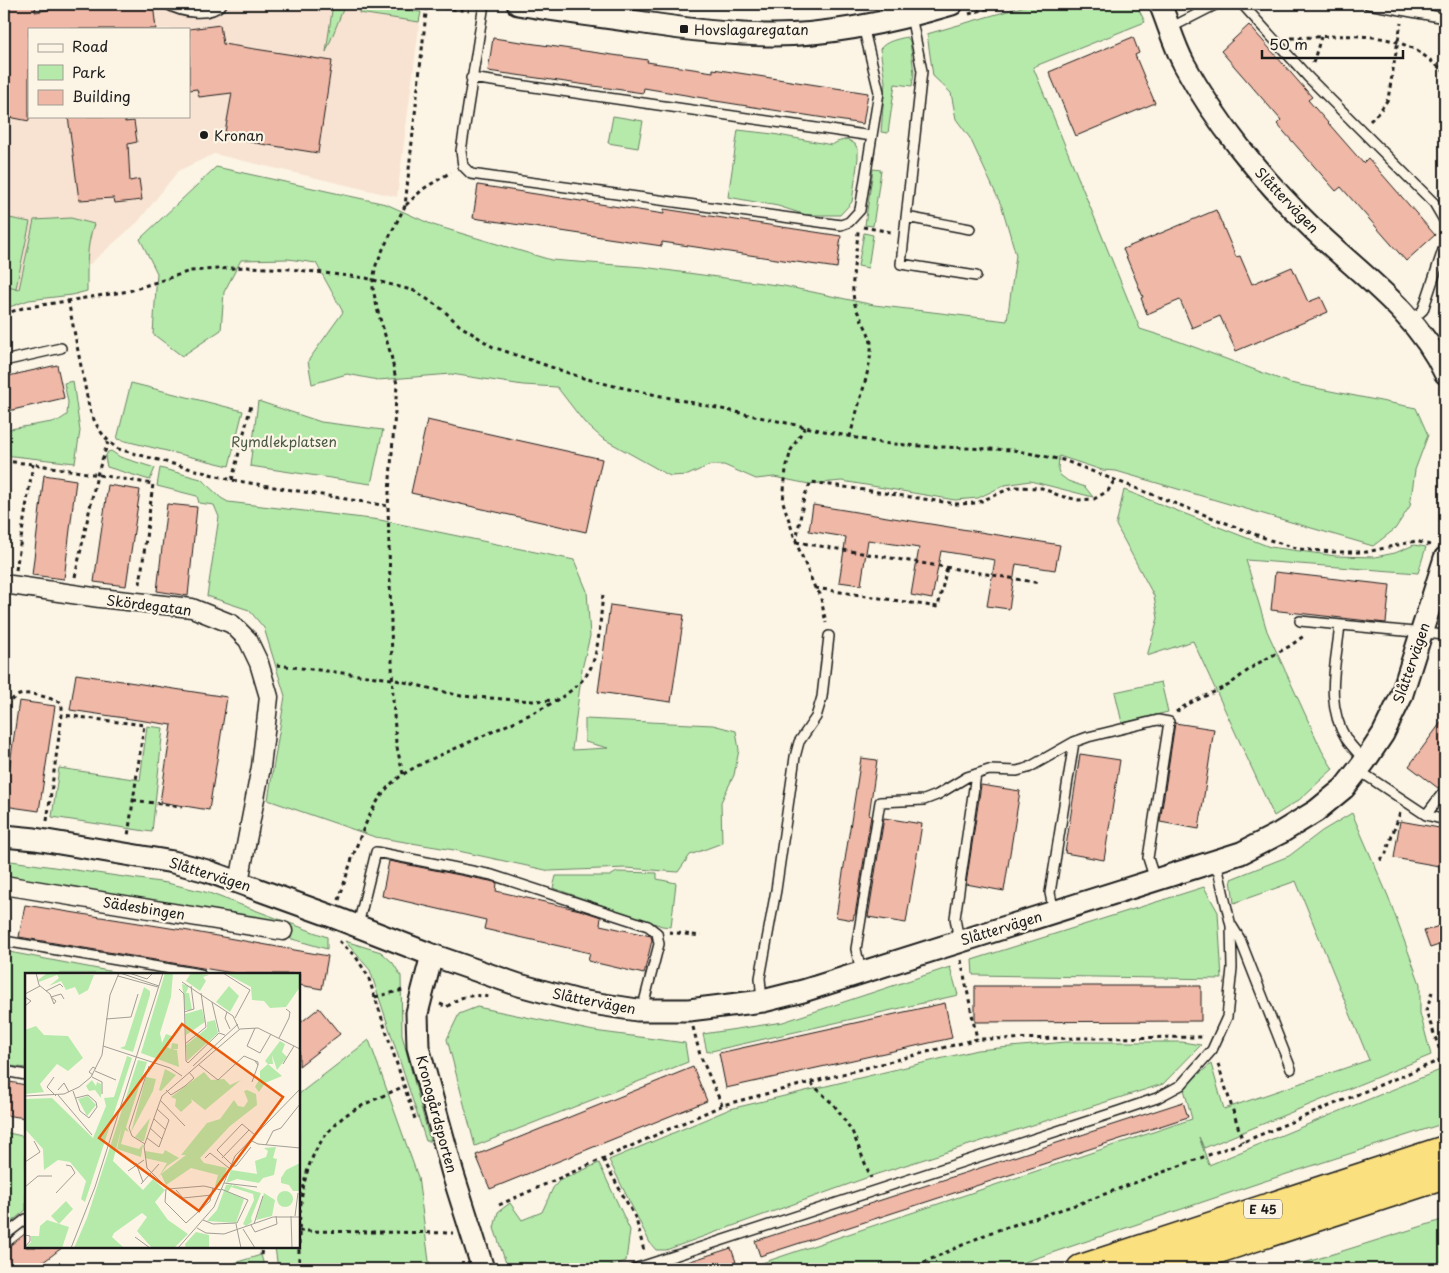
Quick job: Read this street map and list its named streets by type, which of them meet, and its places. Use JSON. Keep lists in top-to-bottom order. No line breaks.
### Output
{"streets":{"highway":["E 45"],"street":["Slåttervägen","Skördegatan","Sädesbingen","Kronogårdsporten"]},"crossings":[["Slåttervägen","Skördegatan"],["Slåttervägen","Kronogårdsporten"]],"parks":["Rymdlekplatsen"],"places":{"transit":["Hovslagaregatan"],"other":["Kronan"]},"legend":["Road","Park","Building"],"scale_bar":"50 m"}
